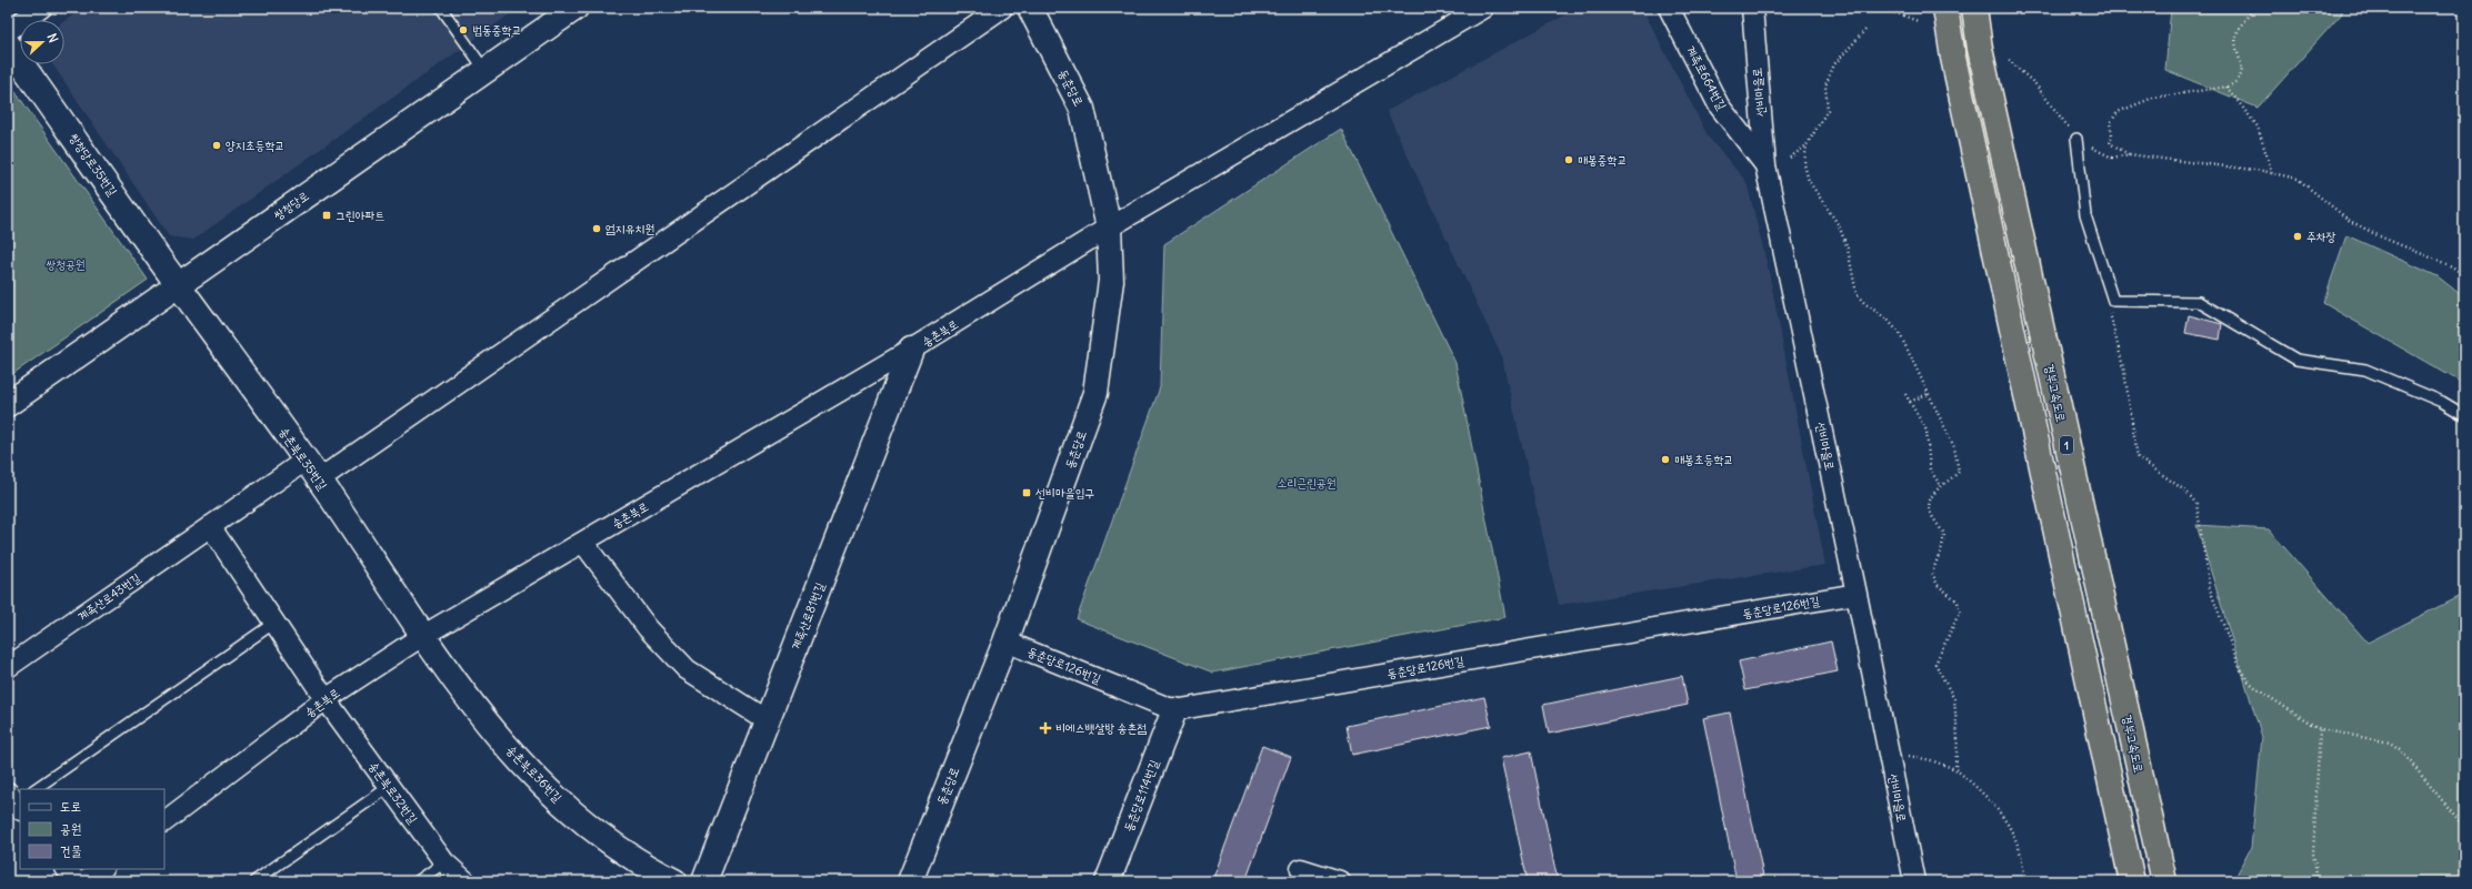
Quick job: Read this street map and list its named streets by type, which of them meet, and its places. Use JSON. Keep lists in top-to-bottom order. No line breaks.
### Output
{"streets":{"highway":["경부고속도로","1"],"main road":["동춘당로","쌍청당로35번길","쌍청당로","송촌북로35번길","계족산로81번길","송촌북로36번길","동춘당로114번길"],"street":["계족로664번길","선비마을로","송촌북로","계족산로43번길","동춘당로126번길","송촌북로32번길"]},"crossings":[["계족로664번길","선비마을로"],["동춘당로","송촌북로"],["동춘당로","동춘당로126번길"],["선비마을로","동춘당로126번길"],["쌍청당로35번길","쌍청당로"],["쌍청당로35번길","송촌북로35번길"],["쌍청당로","송촌북로35번길"],["송촌북로","송촌북로35번길"],["송촌북로","계족산로81번길"],["송촌북로","송촌북로36번길"],["송촌북로","송촌북로32번길"],["송촌북로35번길","계족산로43번길"],["송촌북로35번길","송촌북로36번길"],["동춘당로126번길","동춘당로114번길"]],"parks":["쌍청공원","소리근린공원"],"places":{"other":["법동중학교","양지초등학교","매봉중학교","엄지유치원","주차장","매봉초등학교"],"transit":["그린아파트","선비마을입구"],"health":["비에스뱃살방 송촌점"]},"legend":["도로","공원","건물"],"north":"right"}
